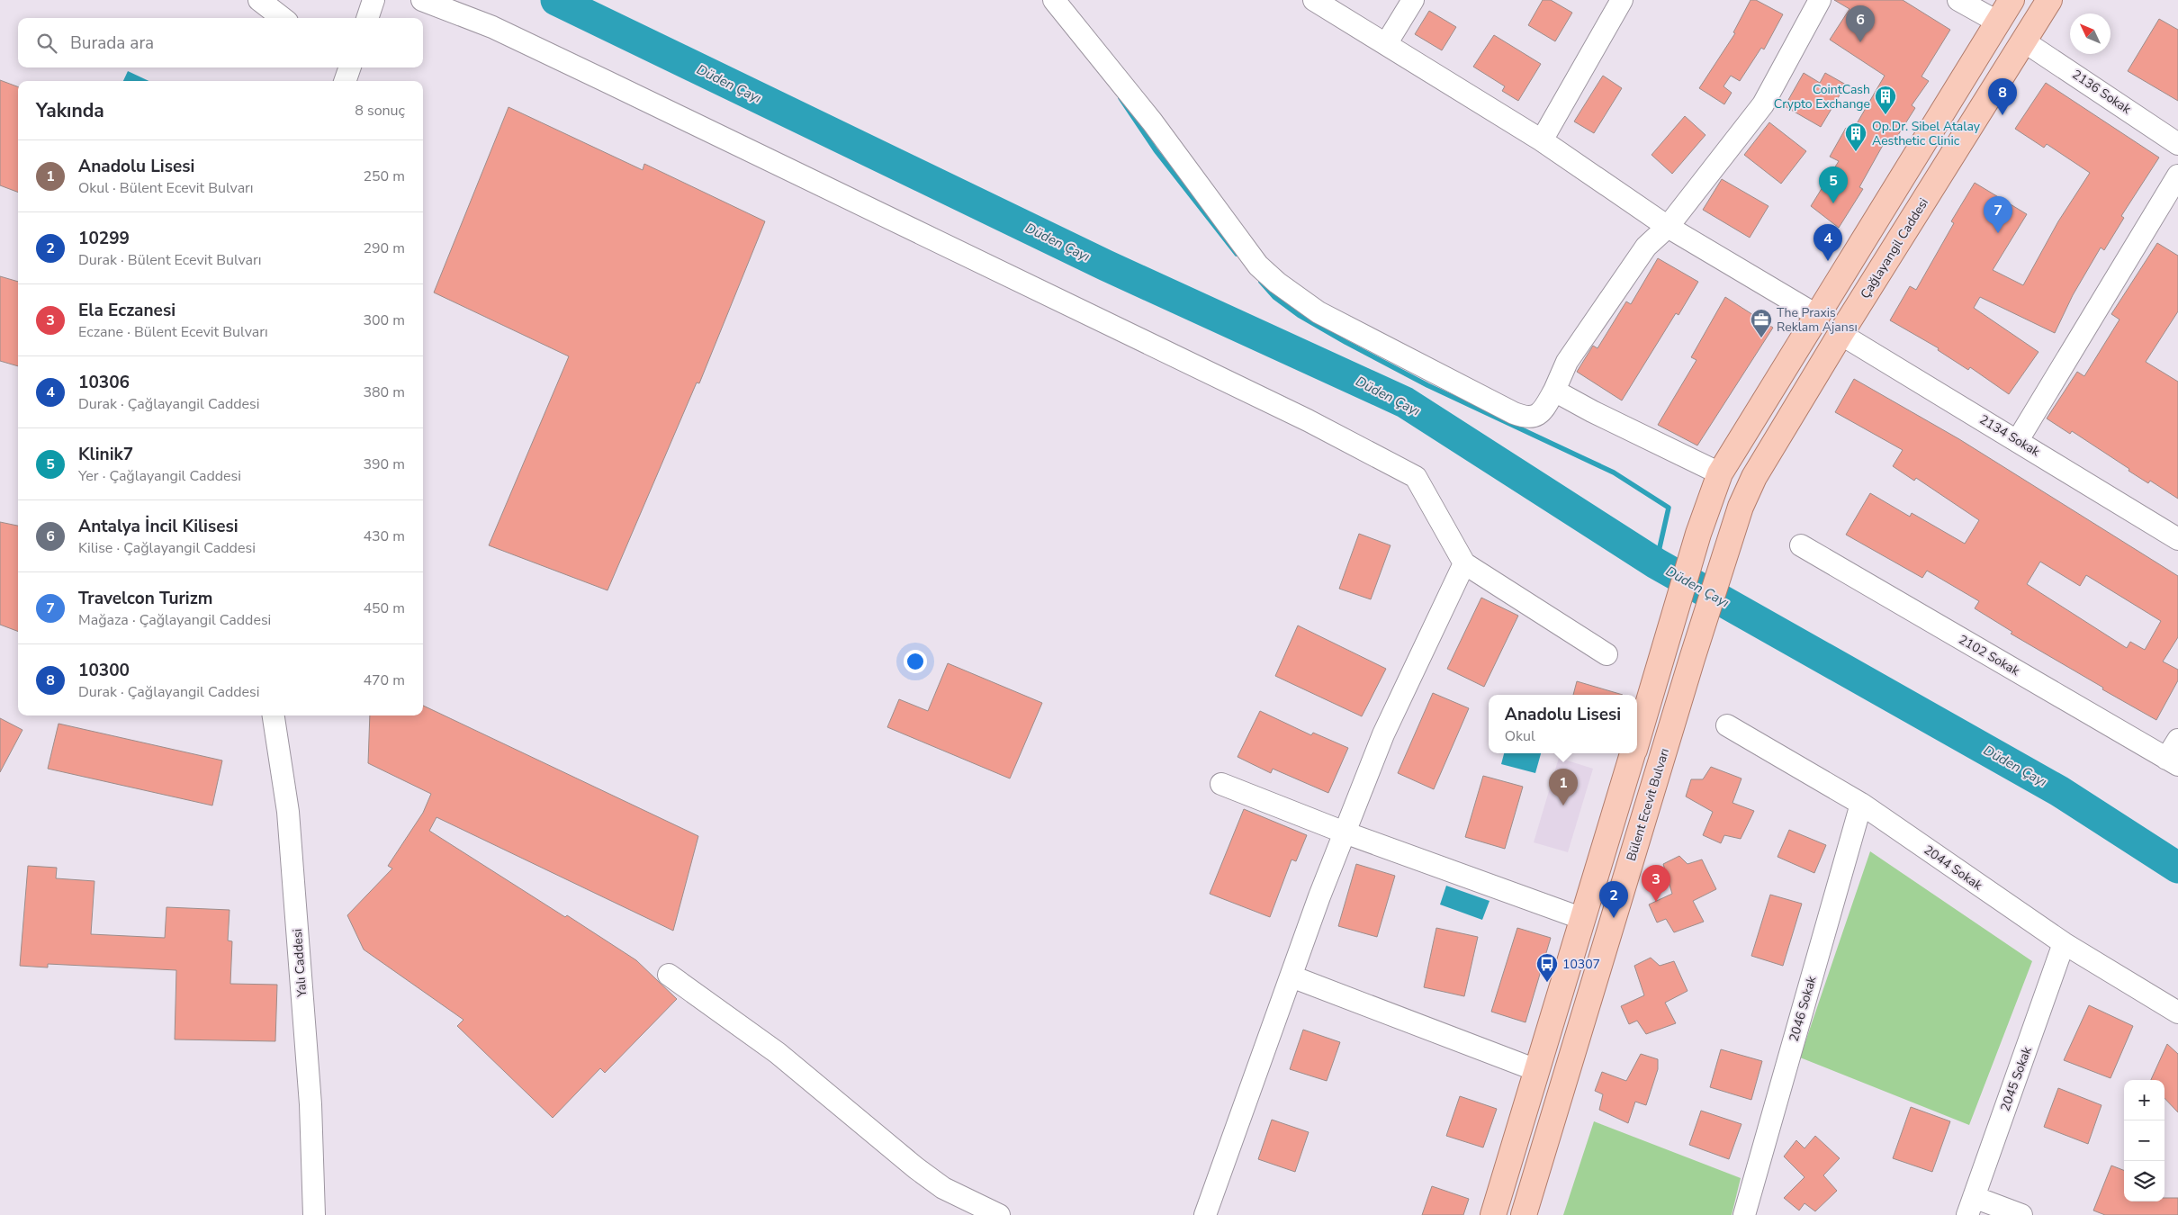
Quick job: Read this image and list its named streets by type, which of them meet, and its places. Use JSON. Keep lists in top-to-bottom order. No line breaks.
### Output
{"streets":{"main road":["Çağlayangil Caddesi","Bülent Ecevit Bulvarı"],"street":["2136 Sokak","2134 Sokak","2102 Sokak","2044 Sokak","Yalı Caddesi","2046 Sokak","2045 Sokak"]},"crossings":[["2136 Sokak","Çağlayangil Caddesi"],["Çağlayangil Caddesi","2134 Sokak"],["Çağlayangil Caddesi","Bülent Ecevit Bulvarı"],["2044 Sokak","2046 Sokak"],["2044 Sokak","2045 Sokak"]],"water":["Düden Çayı"],"places":{"building":["CointCash Crypto Exchange","Op.Dr. Sibel Atalay Aesthetic Clinic"],"office":["The Praxis Reklam Ajansı"],"bus stop":["10307"]},"north":"top left","page":{"pins":["6","8","5","7","4","1","3","2"],"search":"Burada ara","heading":["Yakında","8 sonuç"],"list":[{"mark":"1","name":"Anadolu Lisesi","note":"Okul · Bülent Ecevit Bulvarı","value":"250 m"},{"mark":"2","name":"10299","note":"Durak · Bülent Ecevit Bulvarı","value":"290 m"},{"mark":"3","name":"Ela Eczanesi","note":"Eczane · Bülent Ecevit Bulvarı","value":"300 m"},{"mark":"4","name":"10306","note":"Durak · Çağlayangil Caddesi","value":"380 m"},{"mark":"5","name":"Klinik7","note":"Yer · Çağlayangil Caddesi","value":"390 m"},{"mark":"6","name":"Antalya İncil Kilisesi","note":"Kilise · Çağlayangil Caddesi","value":"430 m"},{"mark":"7","name":"Travelcon Turizm","note":"Mağaza · Çağlayangil Caddesi","value":"450 m"},{"mark":"8","name":"10300","note":"Durak · Çağlayangil Caddesi","value":"470 m"}],"popup":["Anadolu Lisesi","Okul"],"map_buttons":["+","−"]}}
